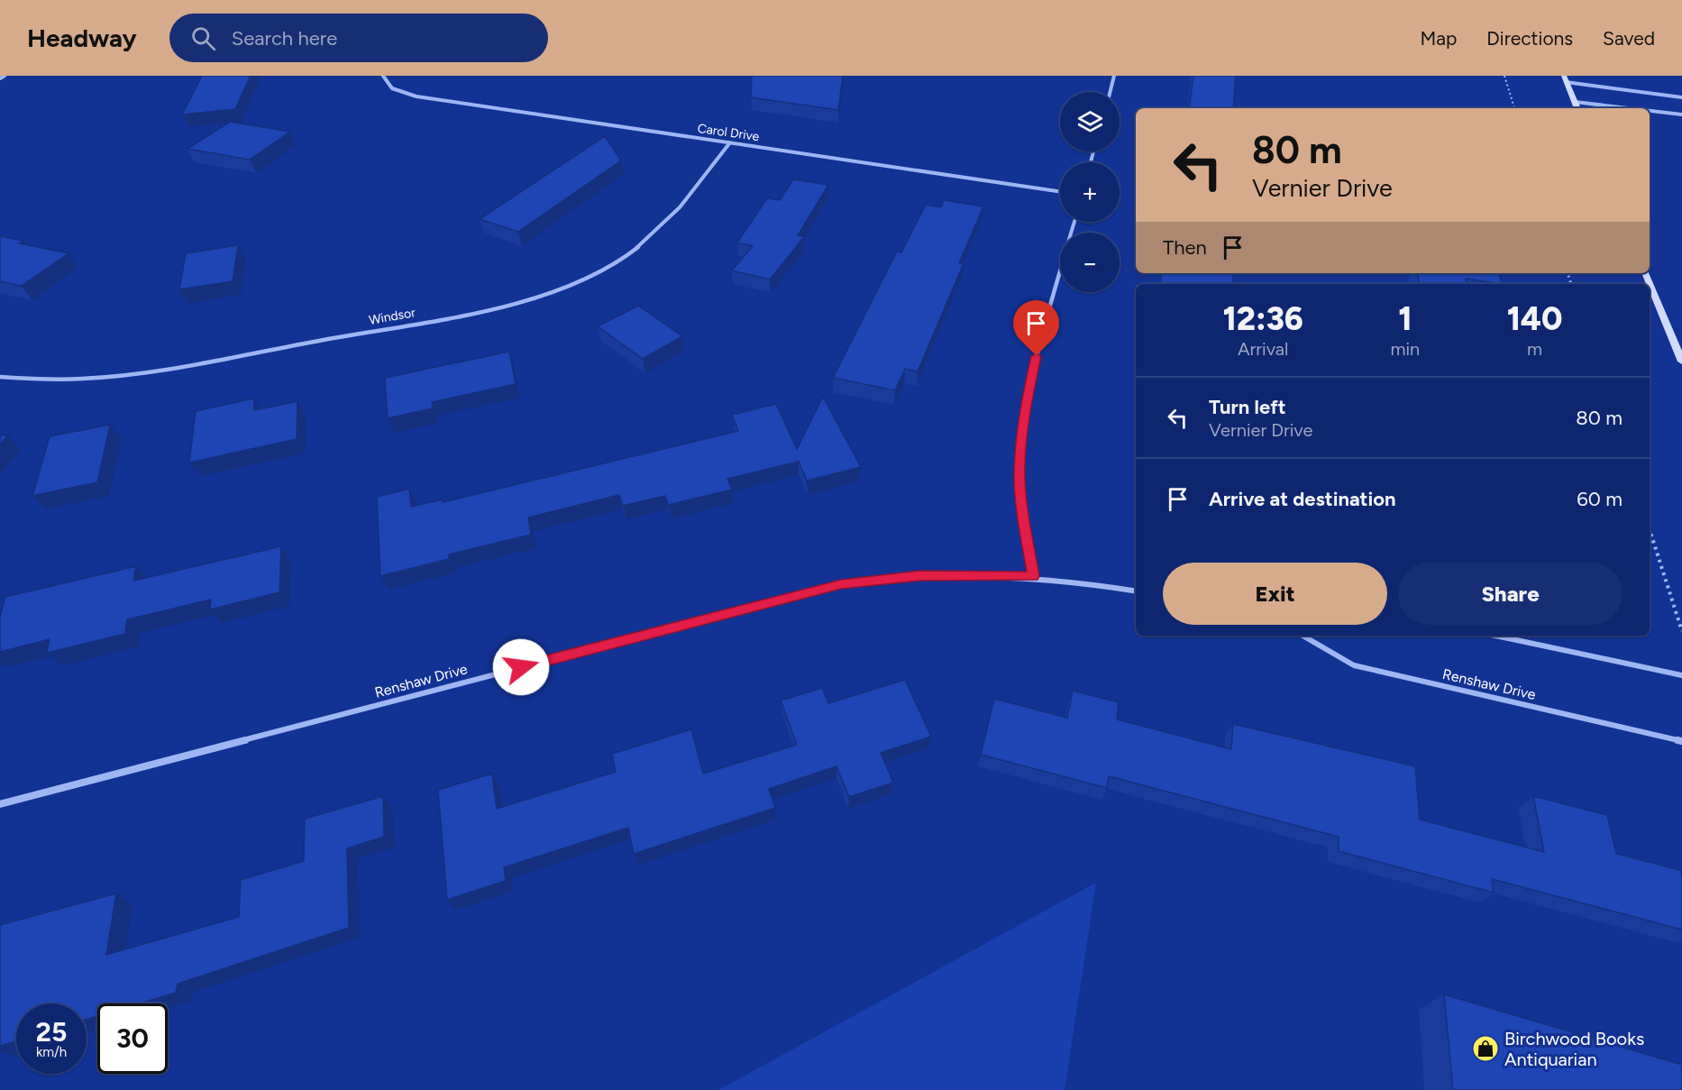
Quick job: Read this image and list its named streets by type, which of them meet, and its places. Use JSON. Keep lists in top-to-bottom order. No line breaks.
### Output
{"streets":{"street":["Carol Drive","Windsor","Renshaw Drive"]},"crossings":[["Carol Drive","Windsor"]],"places":{"shop":["Birchwood Books Antiquarian"]},"page":{"header":"Headway","search":"Search here","nav":["Map","Directions","Saved"],"map_buttons":["+","−"],"turn":["80 m","Vernier Drive"],"then":"Then","eta":["12:36","Arrival","1","min","140","m"],"list":[{"name":"Turn left","note":"Vernier Drive","value":"80 m"},{"name":"Arrive at destination","value":"60 m"}],"buttons":["Exit","Share"],"speed":"25 km/h","limit":"30"}}
